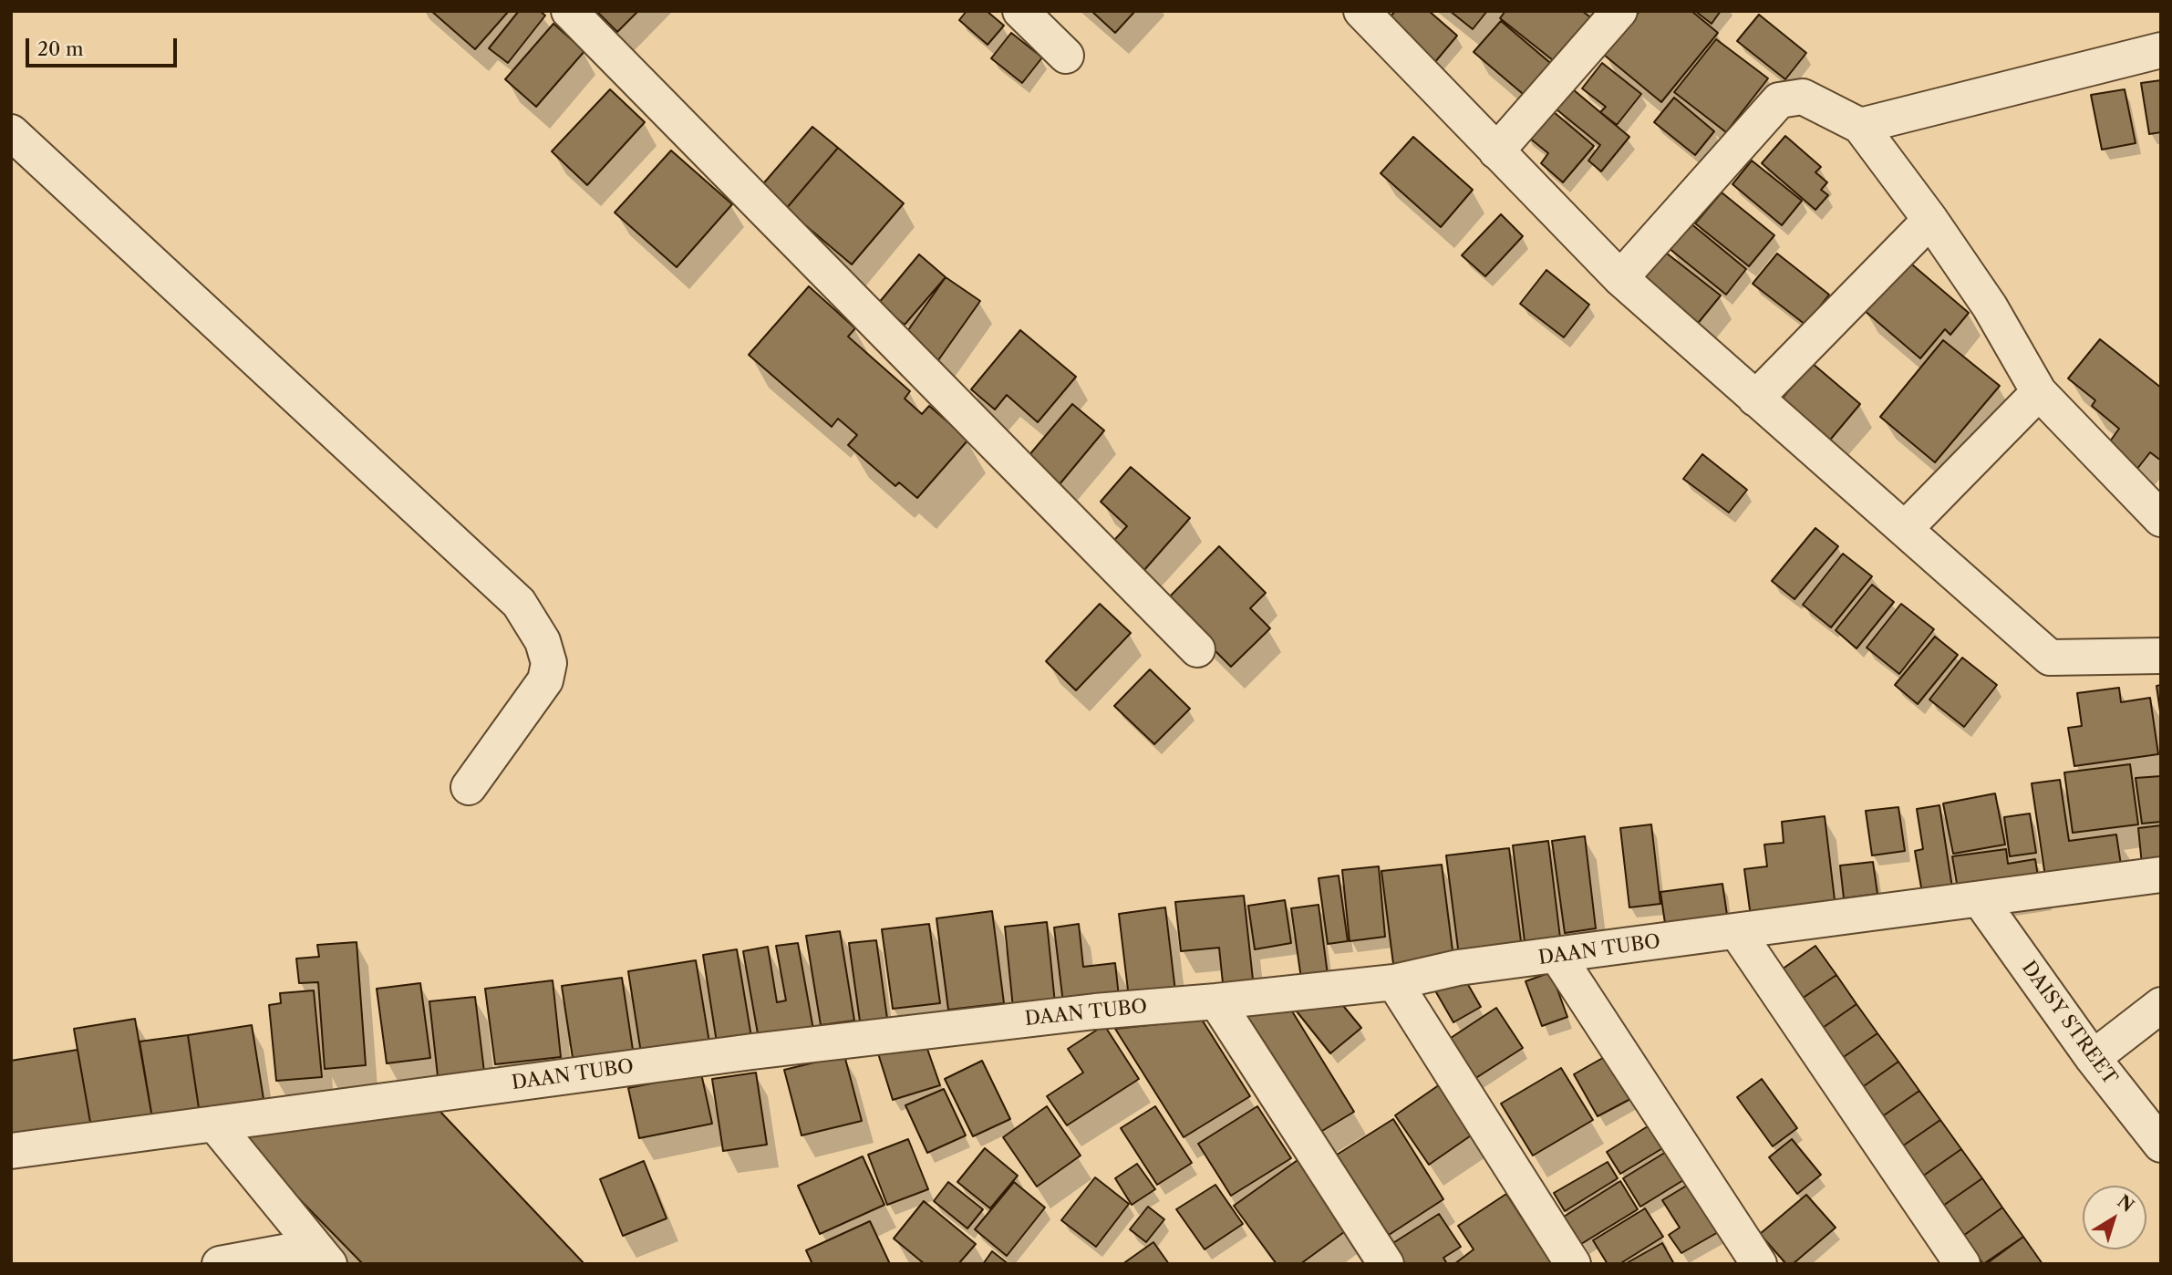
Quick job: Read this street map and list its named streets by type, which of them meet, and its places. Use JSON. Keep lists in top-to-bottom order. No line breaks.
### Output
{"streets":{"street":["DAAN TUBO","DAISY STREET"]},"crossings":[["DAAN TUBO","DAISY STREET"]],"scale_bar":"20 m","north":"top right"}
